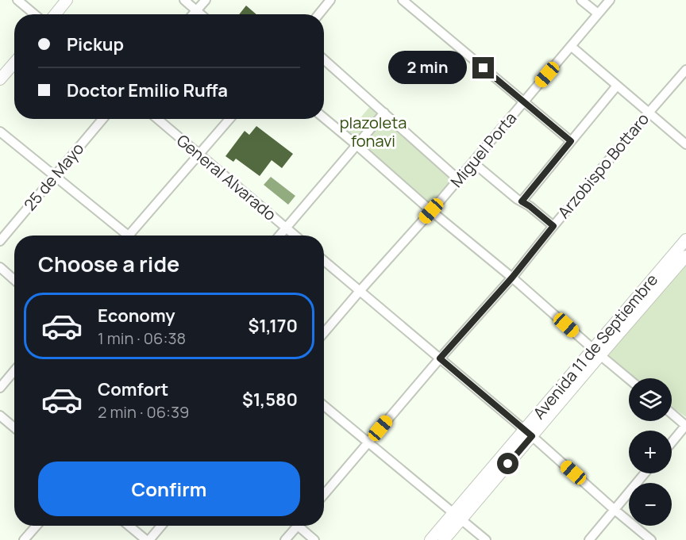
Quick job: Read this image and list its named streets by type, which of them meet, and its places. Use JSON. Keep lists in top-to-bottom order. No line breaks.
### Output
{"streets":{"main road":["Avenida 11 de Septiembre"],"street":["Miguel Porta","Arzobispo Bottaro","25 de Mayo","General Alvarado"]},"parks":["plazoleta fonavi"],"page":{"banner":["Pickup","Doctor Emilio Ruffa"],"bubble":"2 min","heading":"Choose a ride","list":[{"name":"Economy","note":"1 min · 06:38","value":"$1,170"},{"name":"Comfort","note":"2 min · 06:39","value":"$1,580"}],"map_buttons":["+","−"],"buttons":"Confirm"}}
